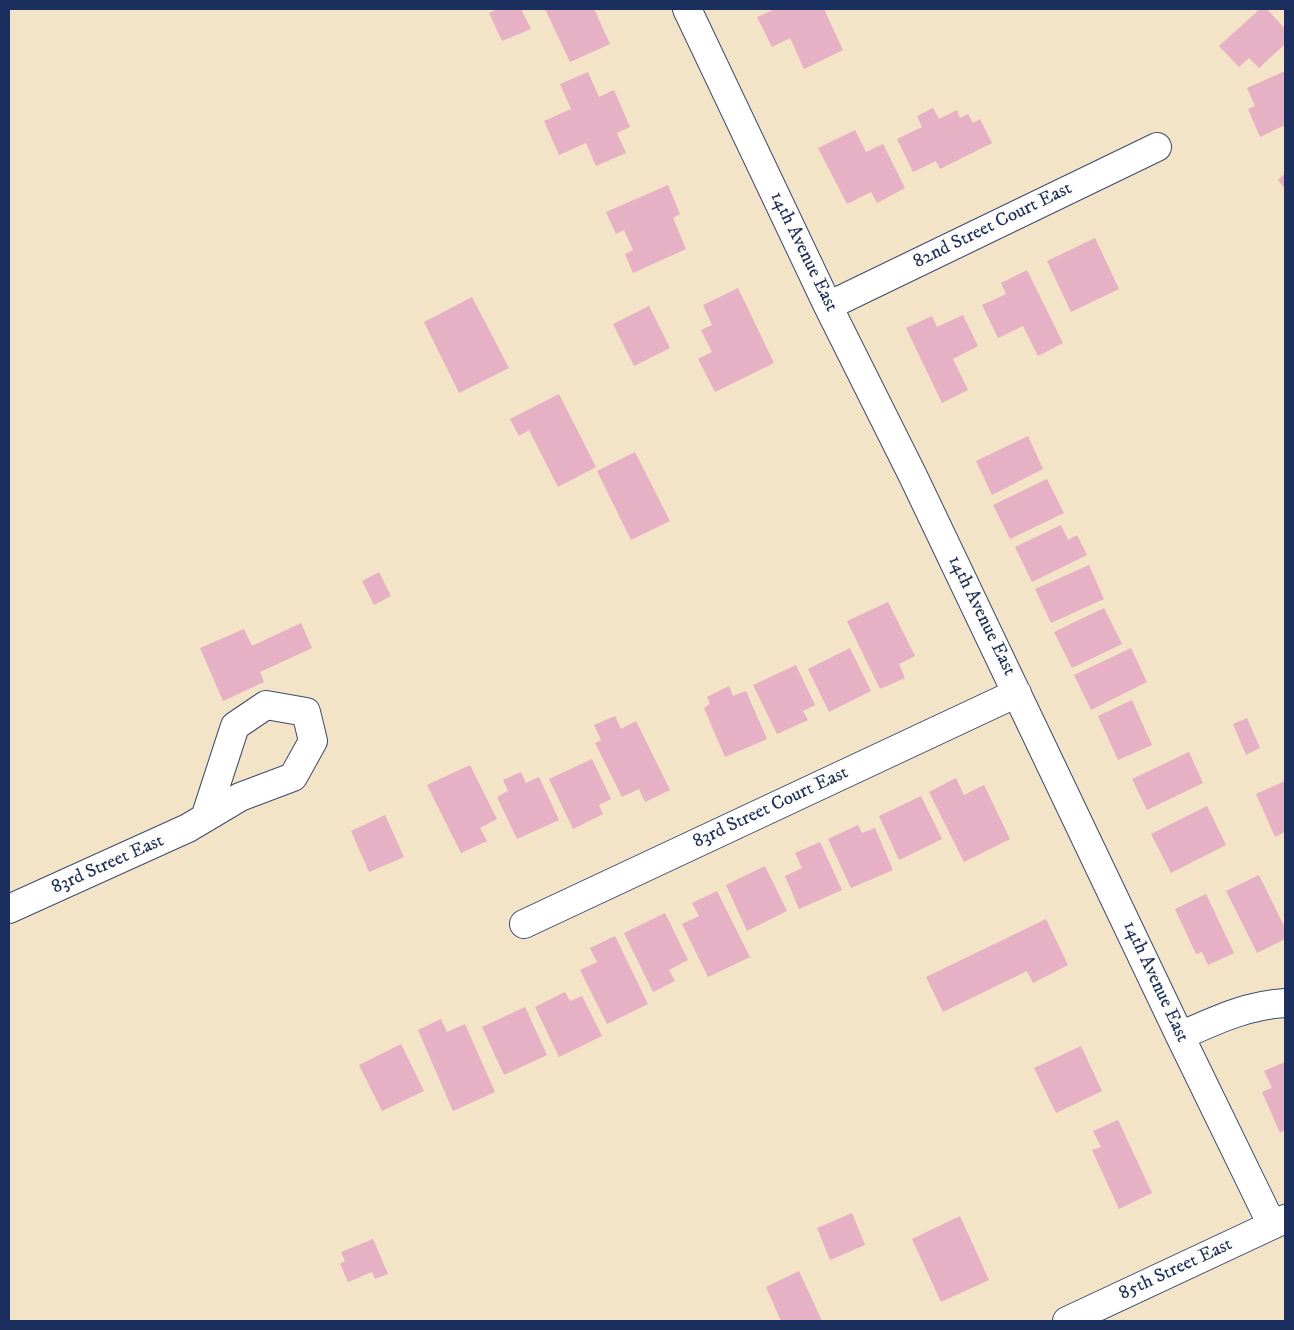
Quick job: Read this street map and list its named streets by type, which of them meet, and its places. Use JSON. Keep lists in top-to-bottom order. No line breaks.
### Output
{"streets":{"street":["82nd Street Court East","14th Avenue East","83rd Street Court East","83rd Street East","85th Street East"]},"crossings":[["82nd Street Court East","14th Avenue East"],["14th Avenue East","83rd Street Court East"],["14th Avenue East","85th Street East"]]}
